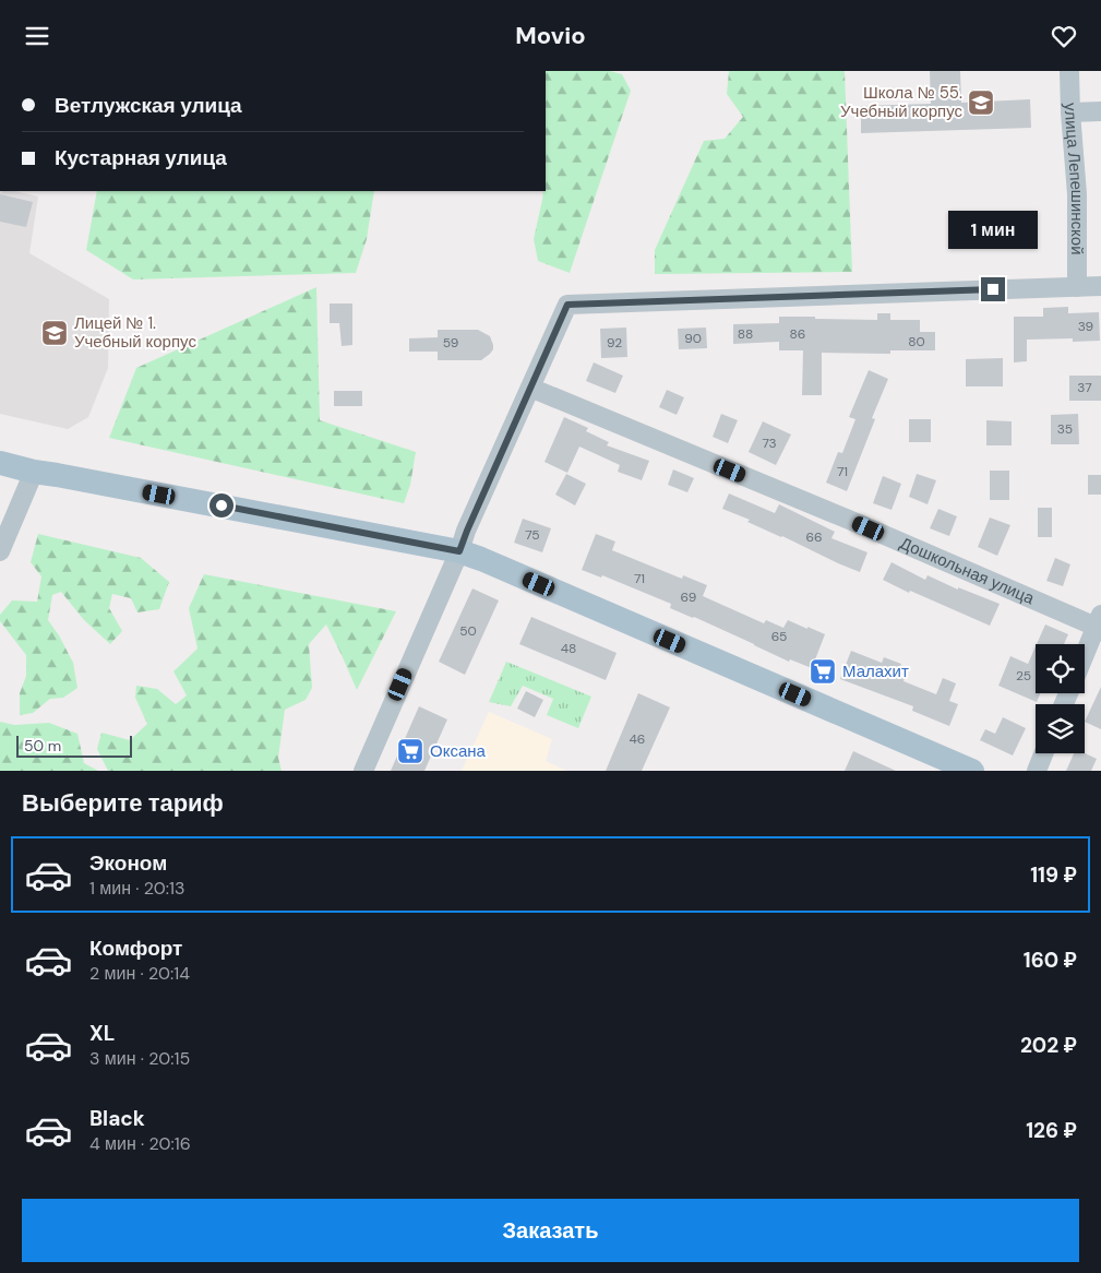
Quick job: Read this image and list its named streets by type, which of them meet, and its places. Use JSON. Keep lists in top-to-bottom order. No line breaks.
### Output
{"streets":{"street":["улица Лепешинской","Дошкольная улица"]},"places":{"school or university":["Школа № 55. Учебный корпус","Лицей № 1. Учебный корпус"],"supermarket":["Малахит","Оксана"]},"house_numbers":["39","88","86","90","80","59","92","37","35","73","71","75","66","71","69","50","65","48","25","46"],"scale_bar":"50 m","page":{"header":"Movio","banner":["Ветлужская улица","Кустарная улица"],"bubble":"1 мин","scale":"50 m","heading":"Выберите тариф","list":[{"name":"Эконом","note":"1 мин · 20:13","value":"119 ₽"},{"name":"Комфорт","note":"2 мин · 20:14","value":"160 ₽"},{"name":"XL","note":"3 мин · 20:15","value":"202 ₽"},{"name":"Black","note":"4 мин · 20:16","value":"126 ₽"}],"buttons":"Заказать"}}
